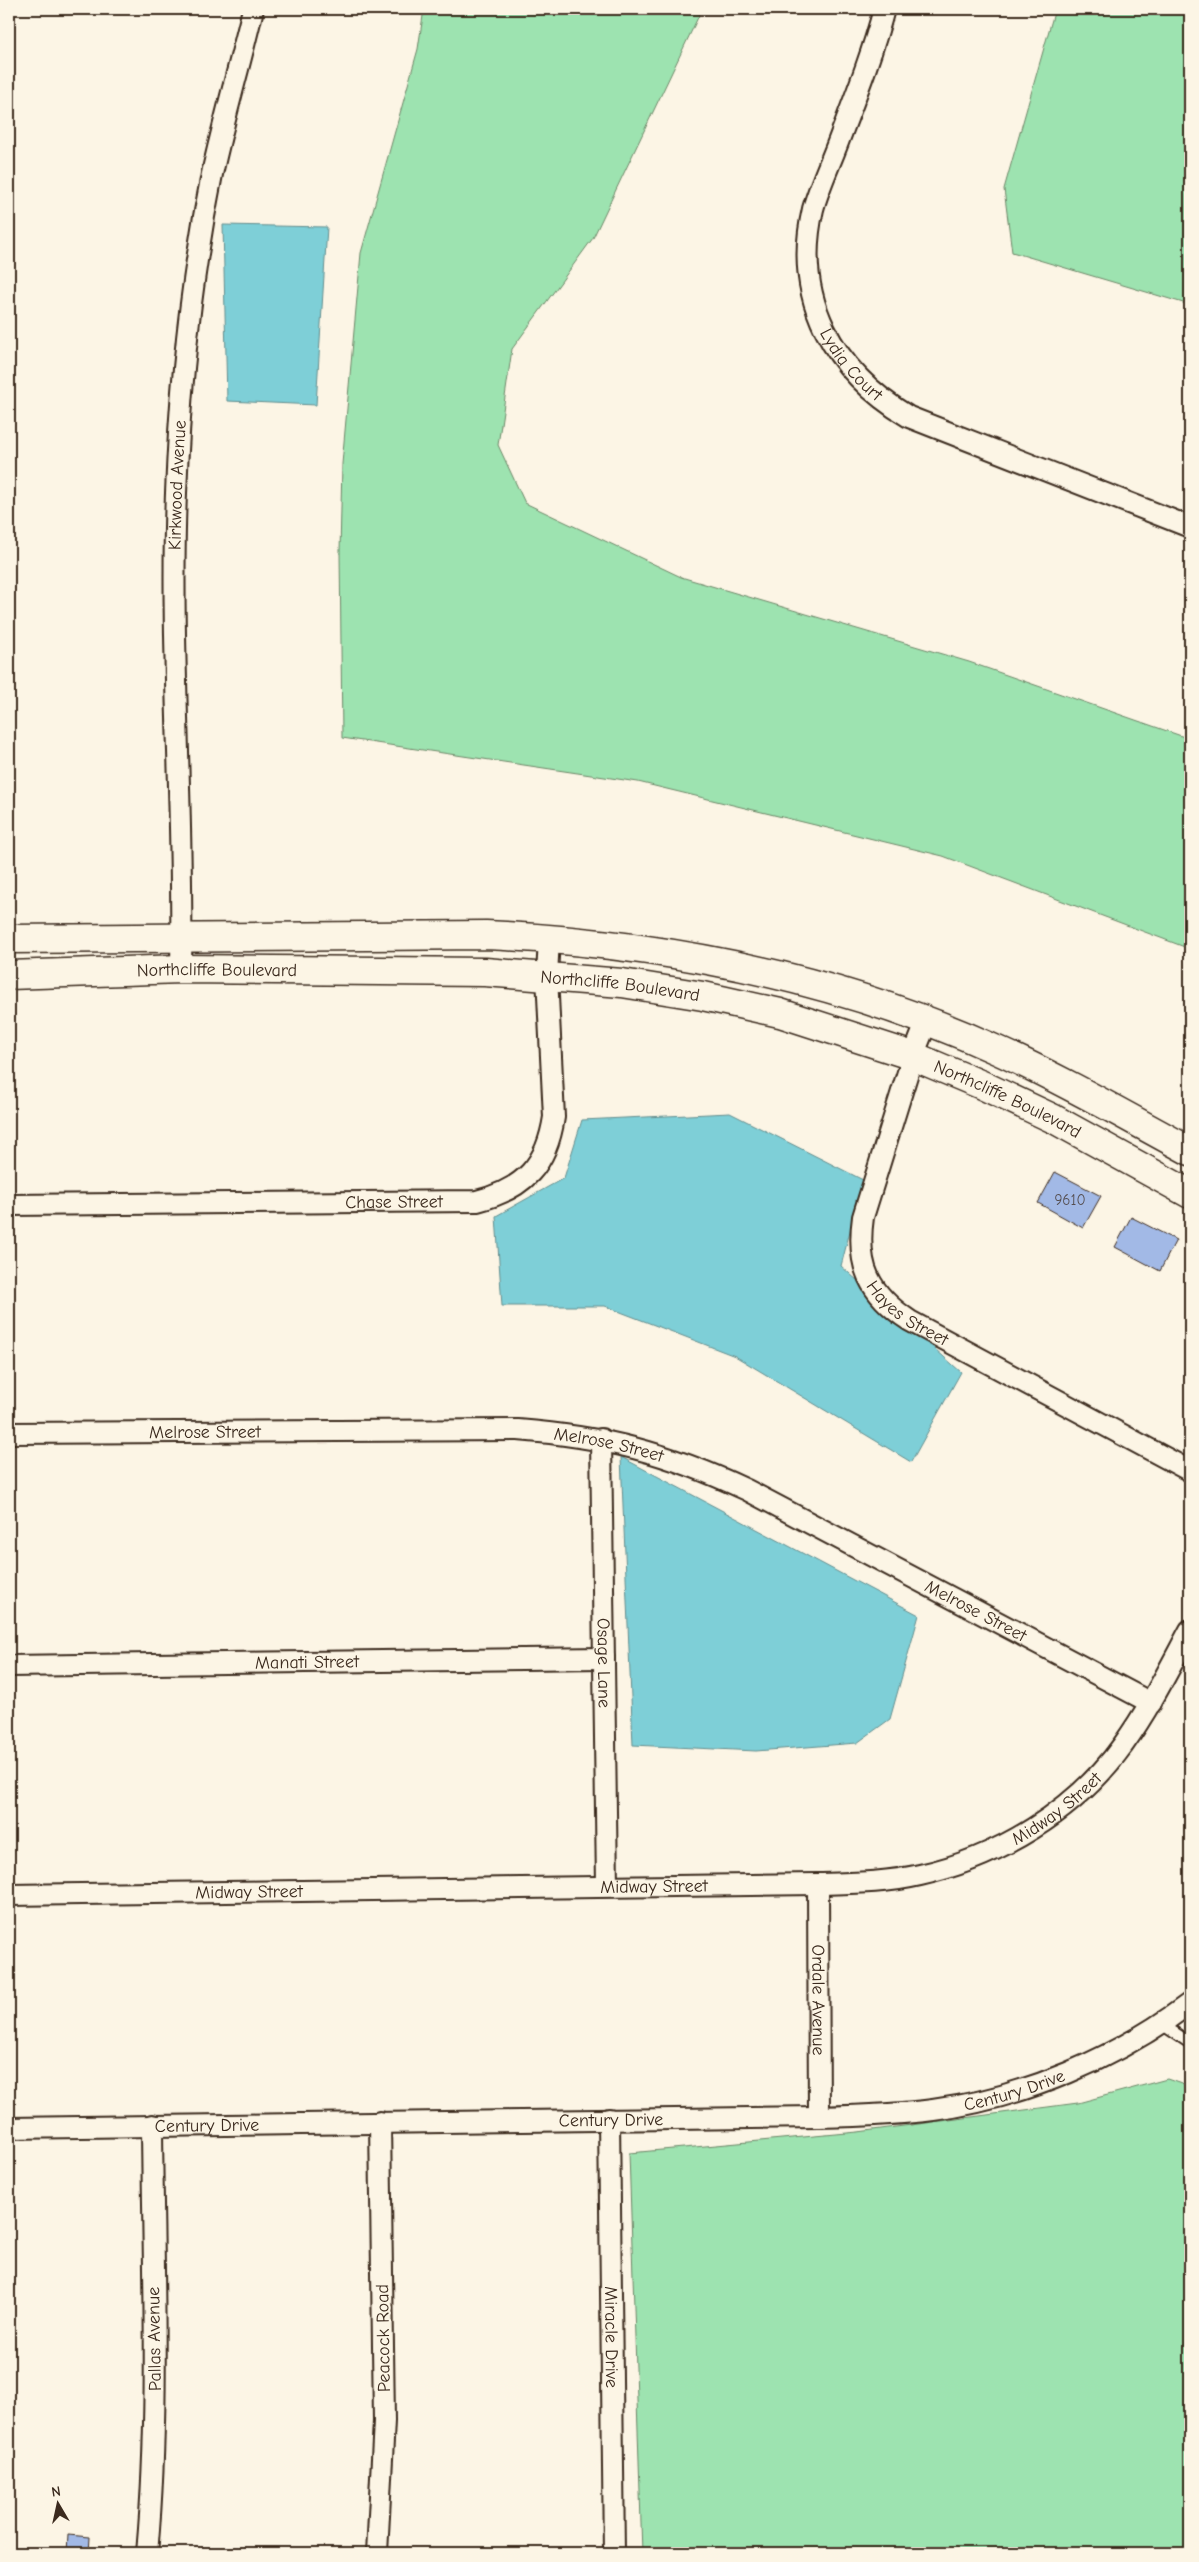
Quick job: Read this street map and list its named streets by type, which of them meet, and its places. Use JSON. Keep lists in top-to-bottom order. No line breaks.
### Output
{"streets":{"main road":["Northcliffe Boulevard"],"street":["Lydia Court","Kirkwood Avenue","Chase Street","Hayes Street","Melrose Street","Manati Street","Osage Lane","Midway Street","Ordale Avenue","Century Drive","Miracle Drive","Peacock Road","Pallas Avenue"]},"crossings":[["Kirkwood Avenue","Northcliffe Boulevard"],["Northcliffe Boulevard","Chase Street"],["Northcliffe Boulevard","Hayes Street"],["Melrose Street","Osage Lane"],["Melrose Street","Midway Street"],["Manati Street","Osage Lane"],["Osage Lane","Midway Street"],["Midway Street","Ordale Avenue"],["Ordale Avenue","Century Drive"],["Century Drive","Miracle Drive"],["Century Drive","Peacock Road"],["Century Drive","Pallas Avenue"]],"house_numbers":["9610"],"north":"top"}
